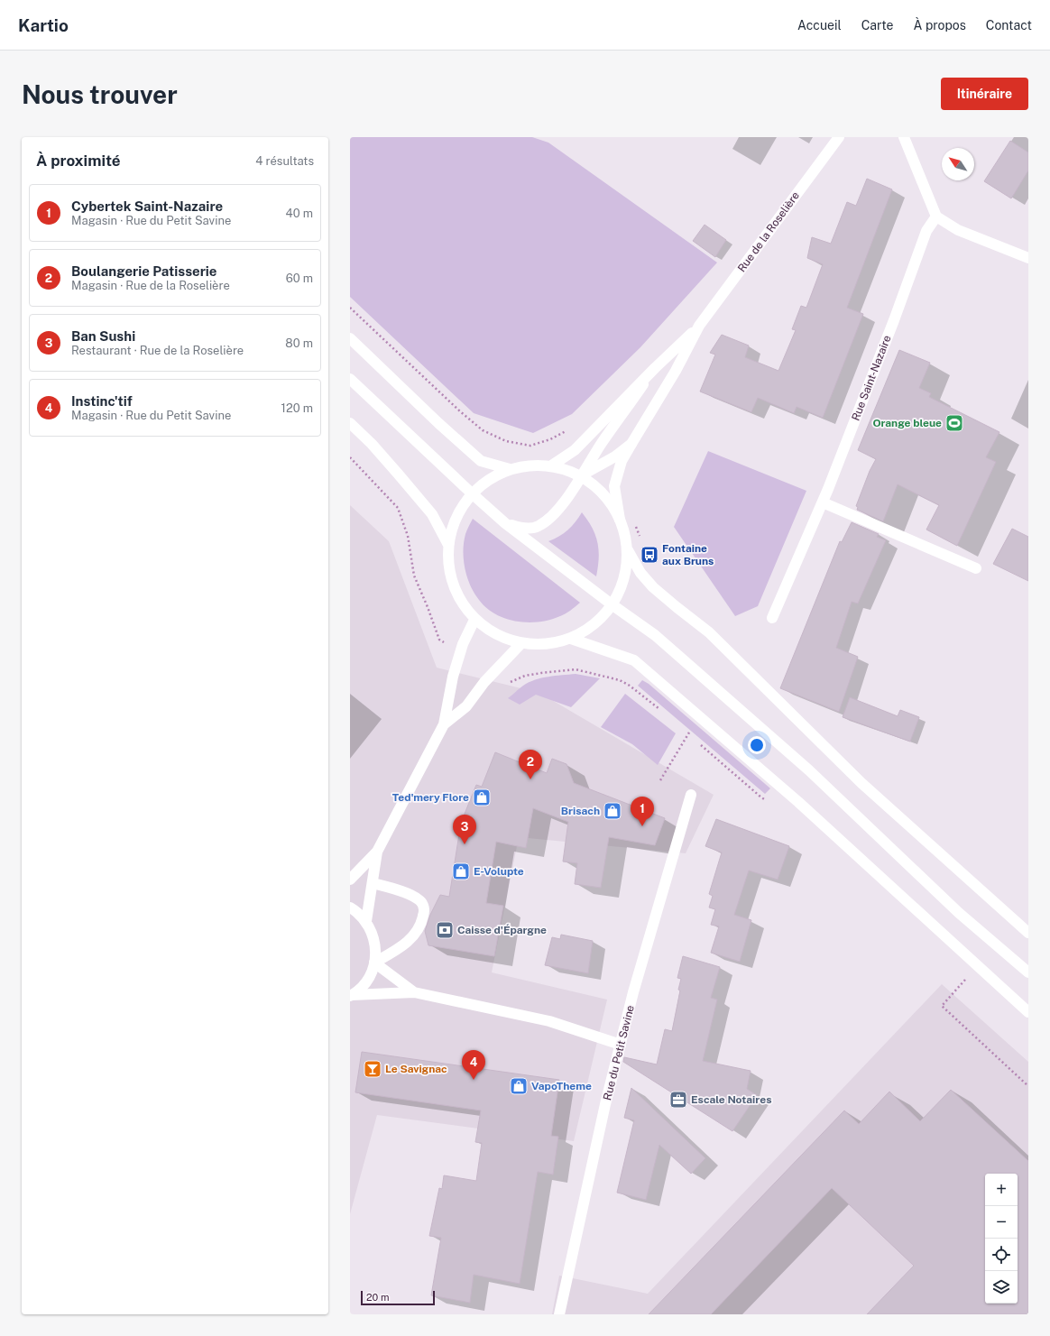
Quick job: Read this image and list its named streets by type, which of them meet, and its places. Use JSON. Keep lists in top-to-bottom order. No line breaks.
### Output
{"streets":{"street":["Rue de la Roselière","Rue Saint-Nazaire","Rue du Petit Savine"]},"places":{"sports":["Orange bleue"],"bus stop":["Fontaine aux Bruns"],"shop":["Ted'mery Flore","Brisach","E-Volupte","VapoTheme"],"bank":["Caisse d'Épargne"],"bar":["Le Savignac"],"office":["Escale Notaires"]},"scale_bar":"20 m","north":"top left","page":{"header":"Kartio","nav":["Accueil","Carte","À propos","Contact"],"buttons":"Itinéraire","title":"Nous trouver","heading":["À proximité","4 résultats"],"list":[{"mark":"1","name":"Cybertek Saint-Nazaire","note":"Magasin · Rue du Petit Savine","value":"40 m"},{"mark":"2","name":"Boulangerie Patisserie","note":"Magasin · Rue de la Roselière","value":"60 m"},{"mark":"3","name":"Ban Sushi","note":"Restaurant · Rue de la Roselière","value":"80 m"},{"mark":"4","name":"Instinc'tif","note":"Magasin · Rue du Petit Savine","value":"120 m"}],"pins":["2","1","3","4"],"map_buttons":["+","−"],"scale":"20 m"}}
